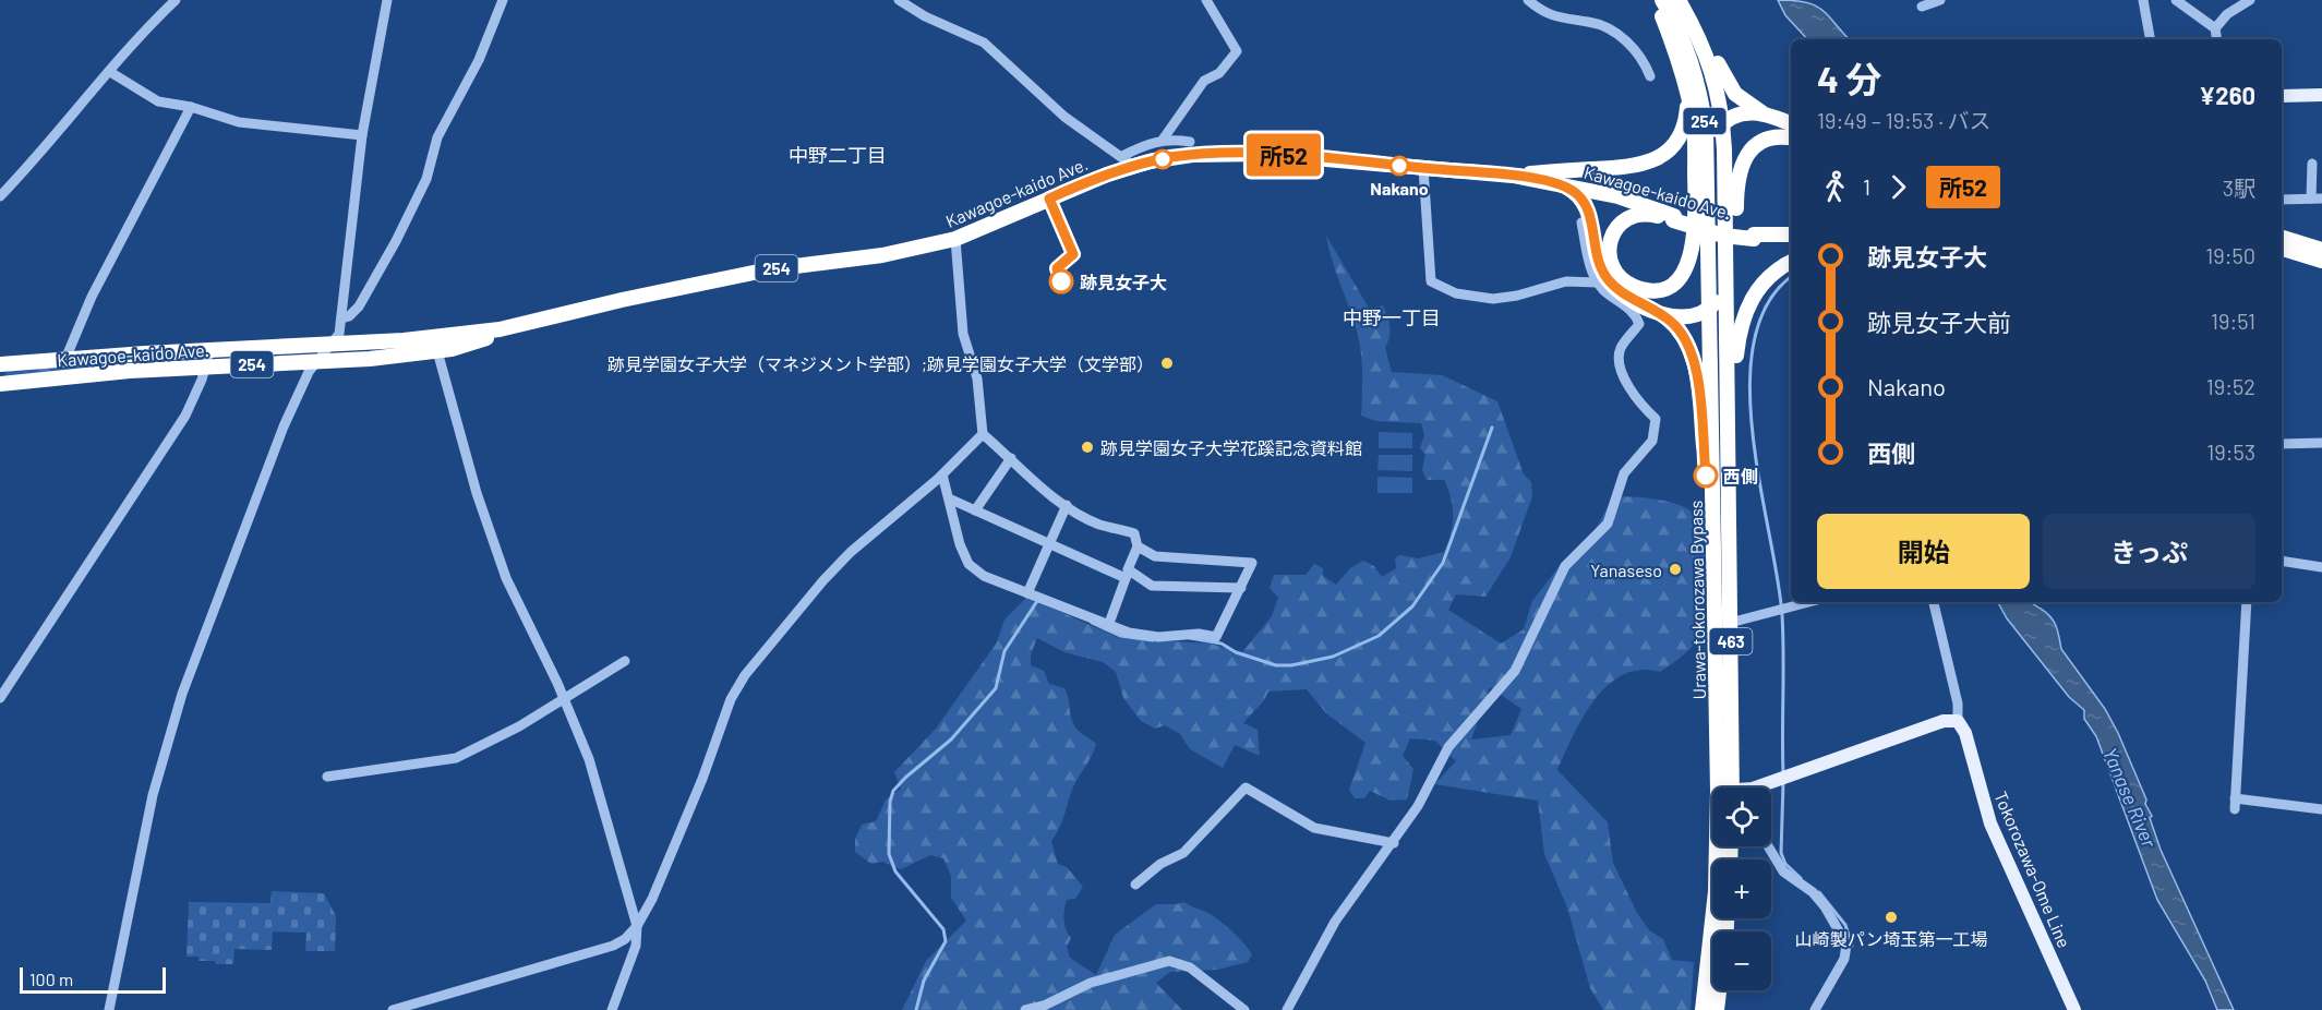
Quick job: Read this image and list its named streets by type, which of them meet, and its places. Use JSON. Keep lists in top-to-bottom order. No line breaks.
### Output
{"streets":{"highway":["254","Kawagoe-kaido Ave.","Urawa-tokorozawa Bypass","463"],"main road":["Tokorozawa-Ome Line"]},"districts":["中野二丁目","中野一丁目"],"water":["Yanase River"],"places":["Nakano","跡見女子大","跡見学園女子大学（マネジメント学部）;跡見学園女子大学（文学部）","跡見学園女子大学花蹊記念資料館","西側","Yanaseso","山崎製パン埼玉第一工場"],"lines":["bus line 所52"],"scale_bar":"100 m","page":{"on_map":"所52","heading":["4 分","19:49 – 19:53 · バス","¥260"],"legs":["1","所52","3駅"],"list":[{"name":"跡見女子大","value":"19:50"},{"name":"跡見女子大前","value":"19:51"},{"name":"Nakano","value":"19:52"},{"name":"西側","value":"19:53"}],"buttons":["開始","きっぷ"],"map_buttons":["+","−"],"scale":"100 m"}}
